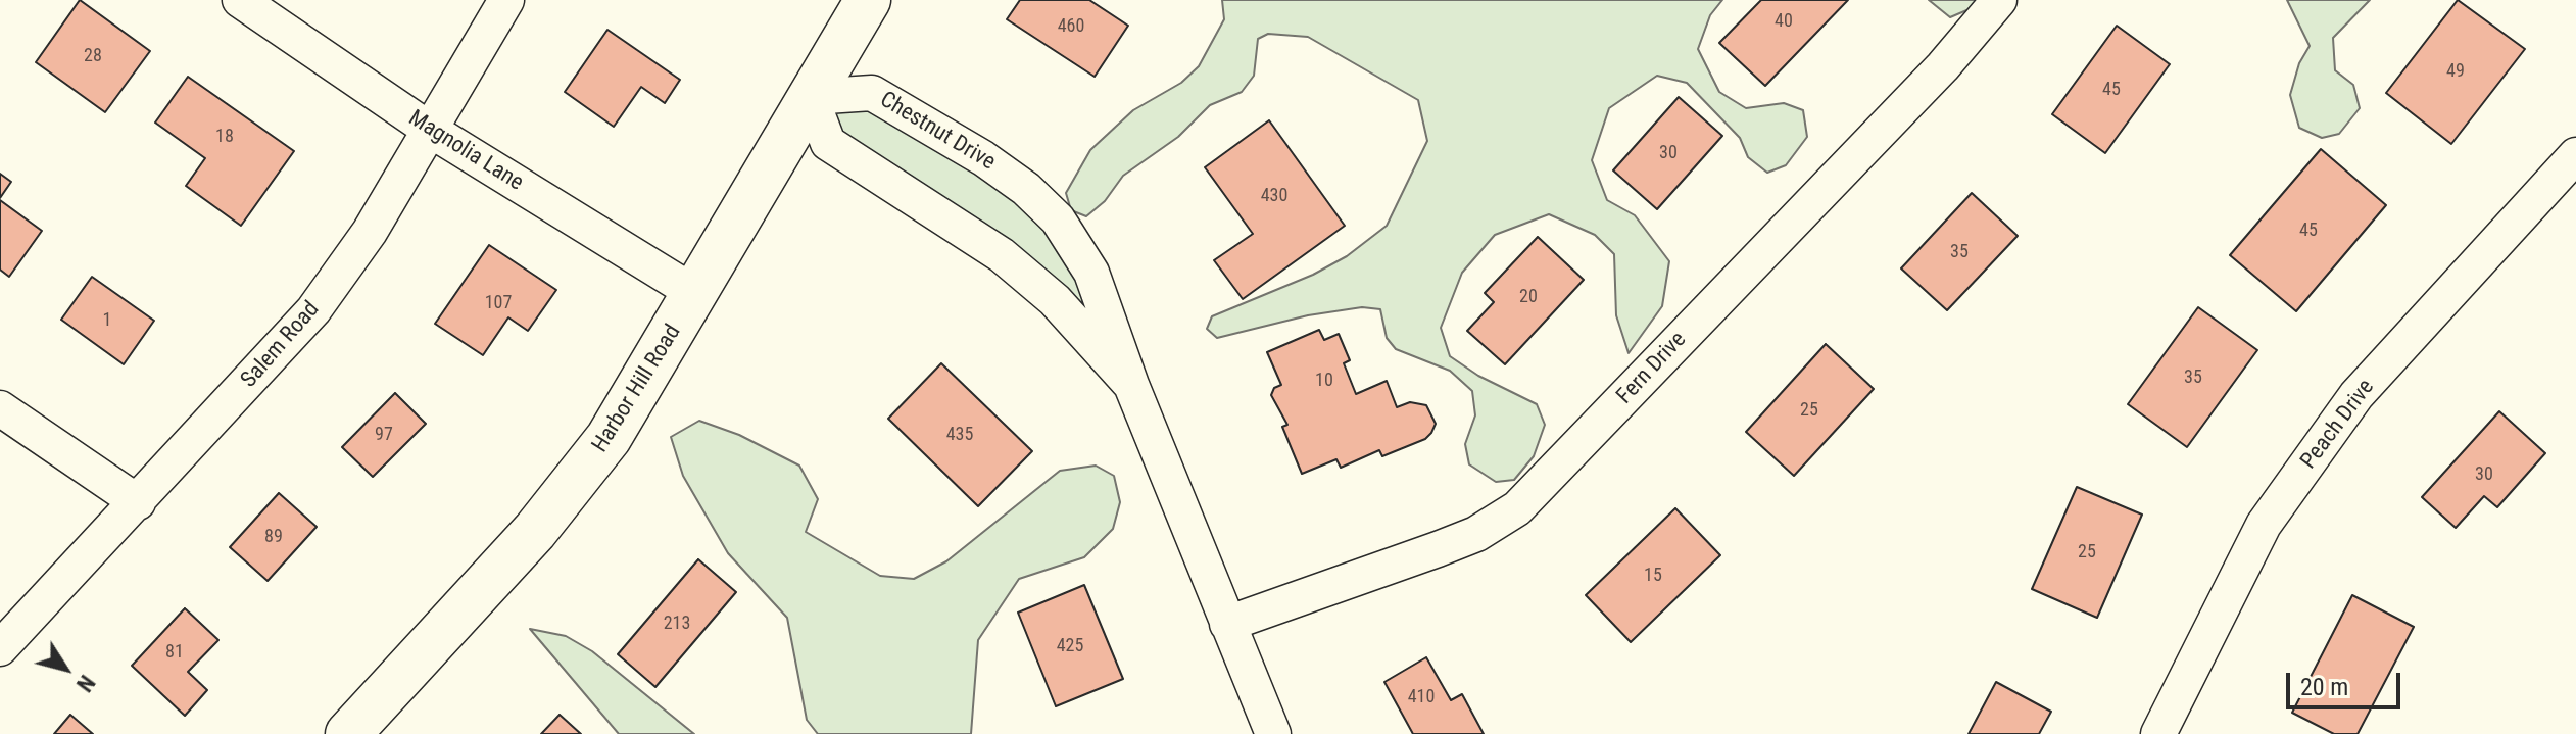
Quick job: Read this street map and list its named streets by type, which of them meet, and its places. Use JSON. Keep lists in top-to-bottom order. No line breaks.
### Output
{"streets":{"street":["Chestnut Drive","Magnolia Lane","Salem Road","Fern Drive","Harbor Hill Road","Peach Drive"]},"crossings":[["Chestnut Drive","Fern Drive"],["Chestnut Drive","Harbor Hill Road"],["Magnolia Lane","Salem Road"],["Magnolia Lane","Harbor Hill Road"]],"house_numbers":["40","460","28","49","45","18","30","430","45","35","20","107","1","35","10","25","97","435","30","89","25","15","213","425","81","410"],"scale_bar":"20 m","north":"bottom right"}
